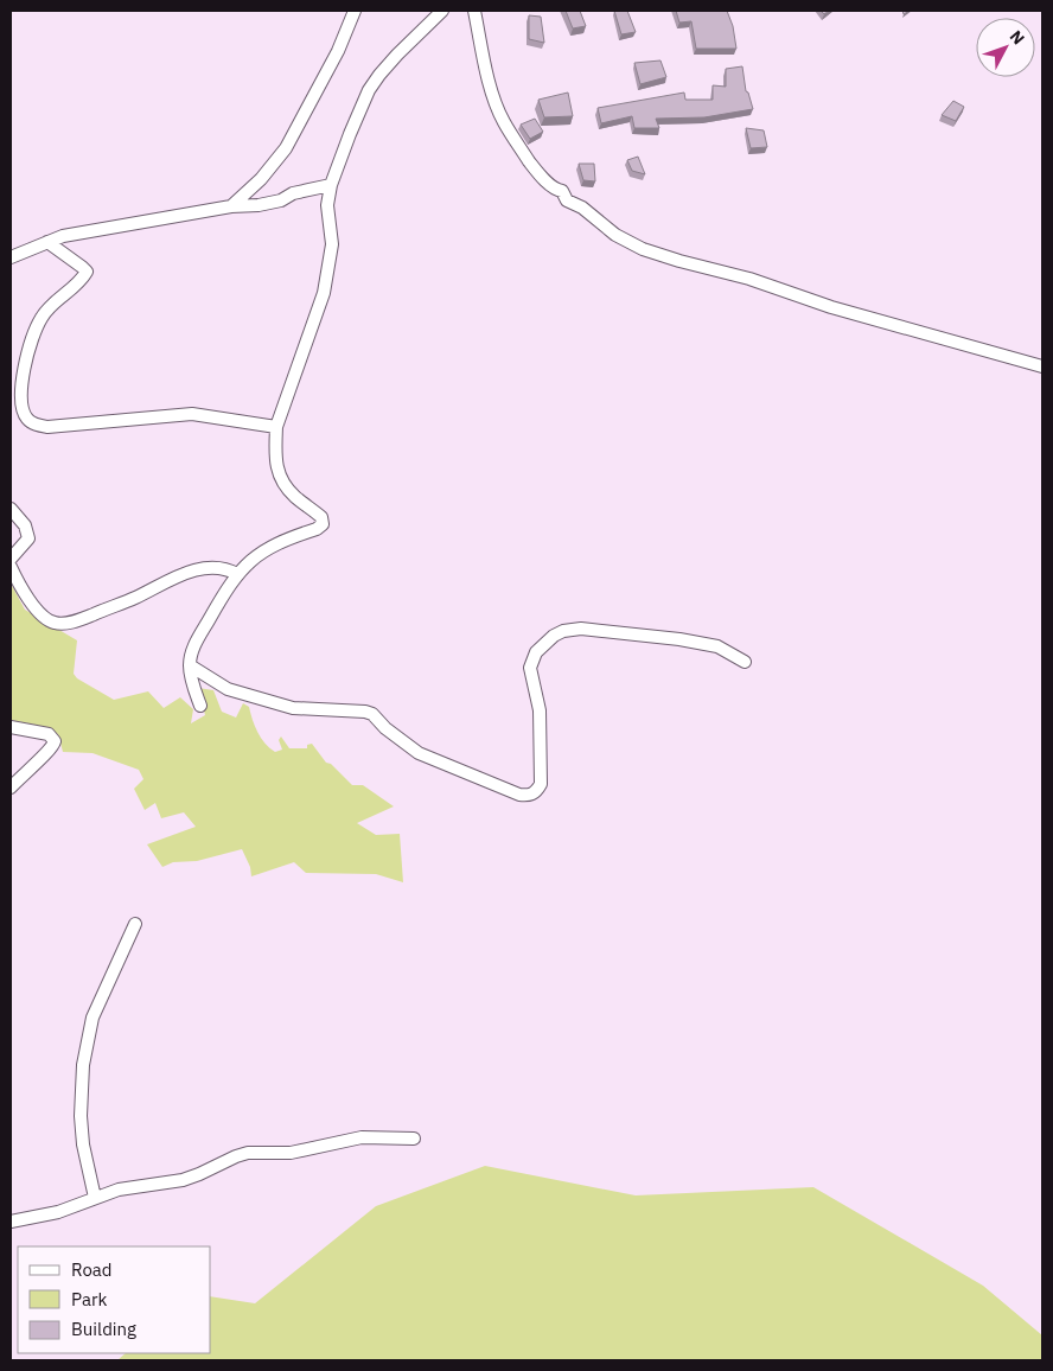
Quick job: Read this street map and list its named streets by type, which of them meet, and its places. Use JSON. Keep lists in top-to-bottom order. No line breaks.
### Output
{"legend":["Road","Park","Building"],"north":"top right"}
